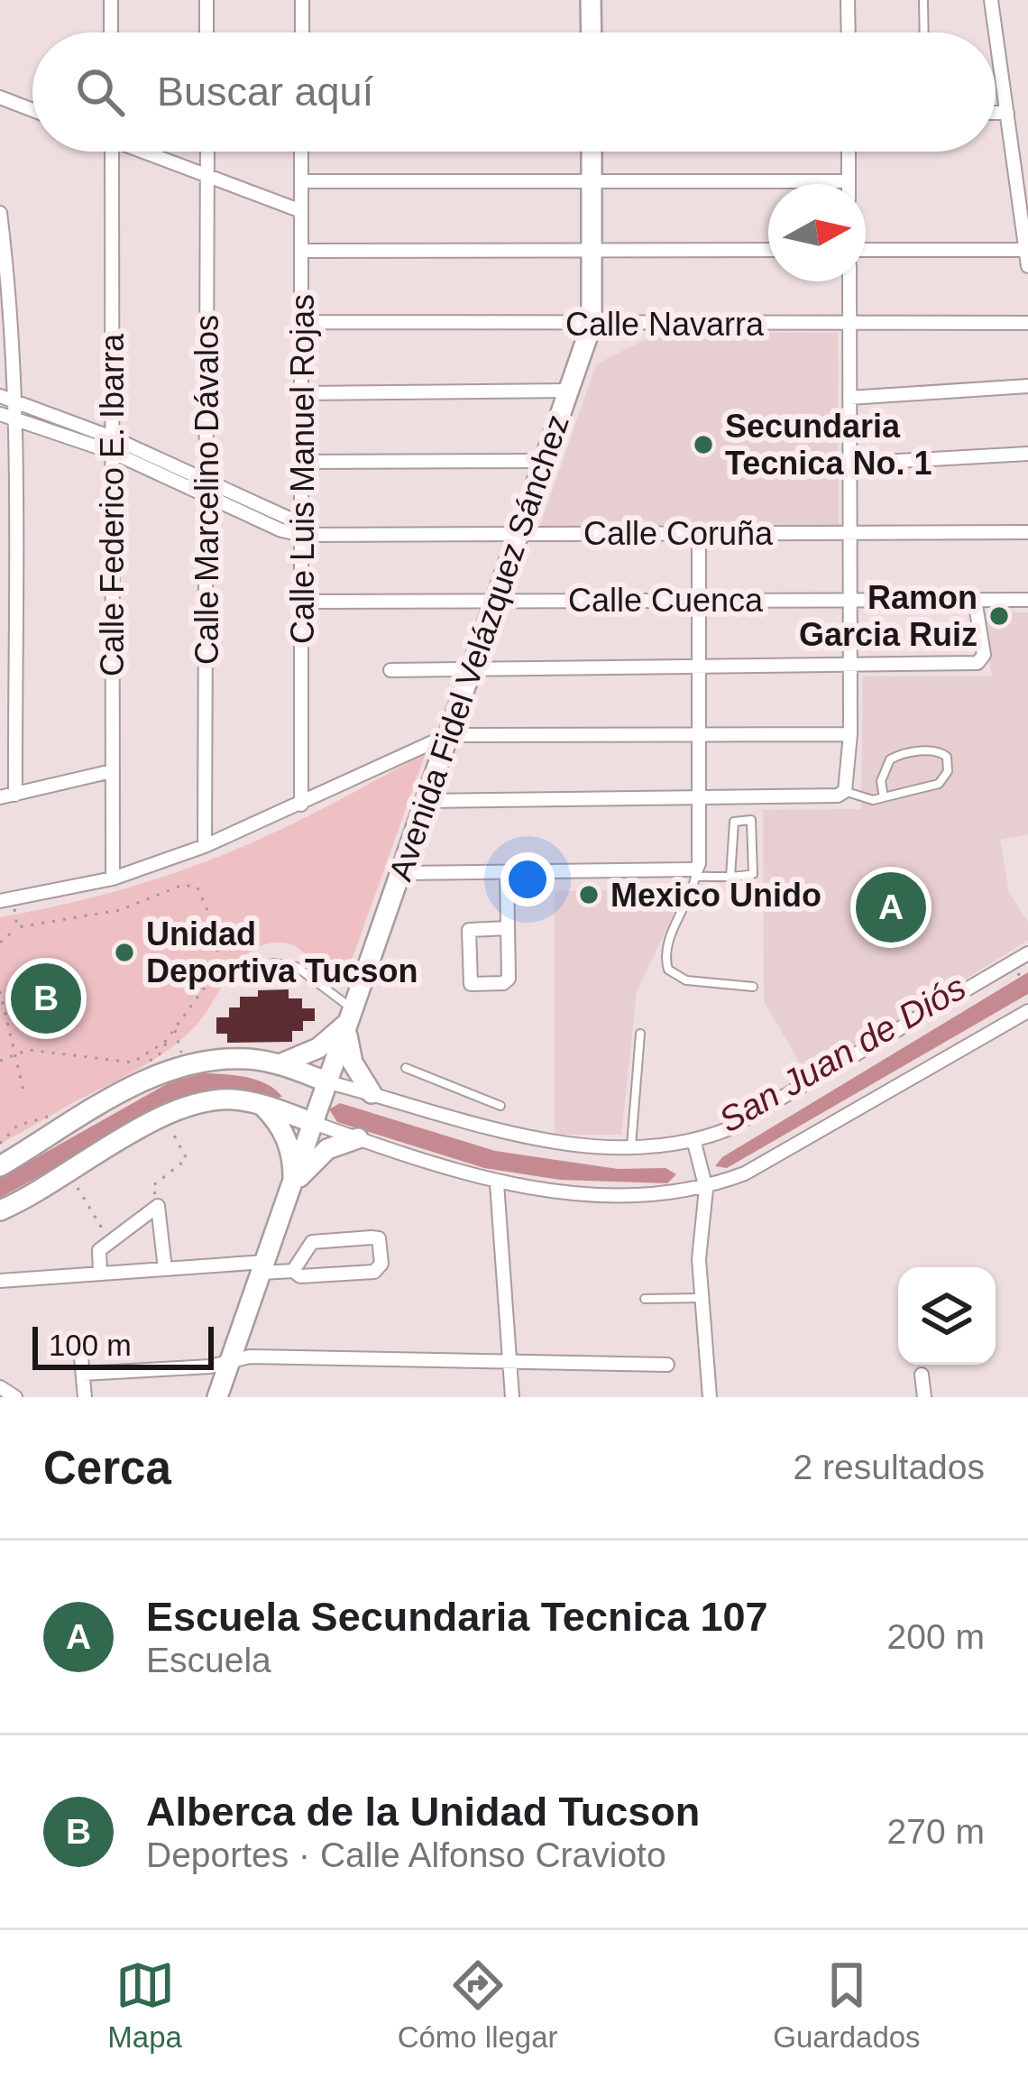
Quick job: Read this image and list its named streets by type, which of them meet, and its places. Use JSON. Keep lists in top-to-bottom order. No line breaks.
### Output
{"streets":{"street":["Calle Navarra","Calle Luis Manuel Rojas","Calle Marcelino Dávalos","Calle Federico E. Ibarra","Calle Coruña","Calle Cuenca","Avenida Fidel Velázquez Sánchez"]},"crossings":[["Calle Navarra","Calle Luis Manuel Rojas"],["Calle Navarra","Avenida Fidel Velázquez Sánchez"],["Calle Luis Manuel Rojas","Calle Coruña"],["Calle Luis Manuel Rojas","Calle Cuenca"],["Calle Coruña","Avenida Fidel Velázquez Sánchez"],["Calle Cuenca","Avenida Fidel Velázquez Sánchez"]],"water":["San Juan de Diós"],"places":["Secundaria Tecnica No. 1","Ramon Garcia Ruiz","Mexico Unido","Unidad Deportiva Tucson"],"scale_bar":"100 m","north":"right","page":{"search":"Buscar aquí","pins":["A","B"],"scale":"100 m","heading":["Cerca","2 resultados"],"list":[{"mark":"A","name":"Escuela Secundaria Tecnica 107","note":"Escuela","value":"200 m"},{"mark":"B","name":"Alberca de la Unidad Tucson","note":"Deportes · Calle Alfonso Cravioto","value":"270 m"}],"nav":["Mapa","Cómo llegar","Guardados"]}}
